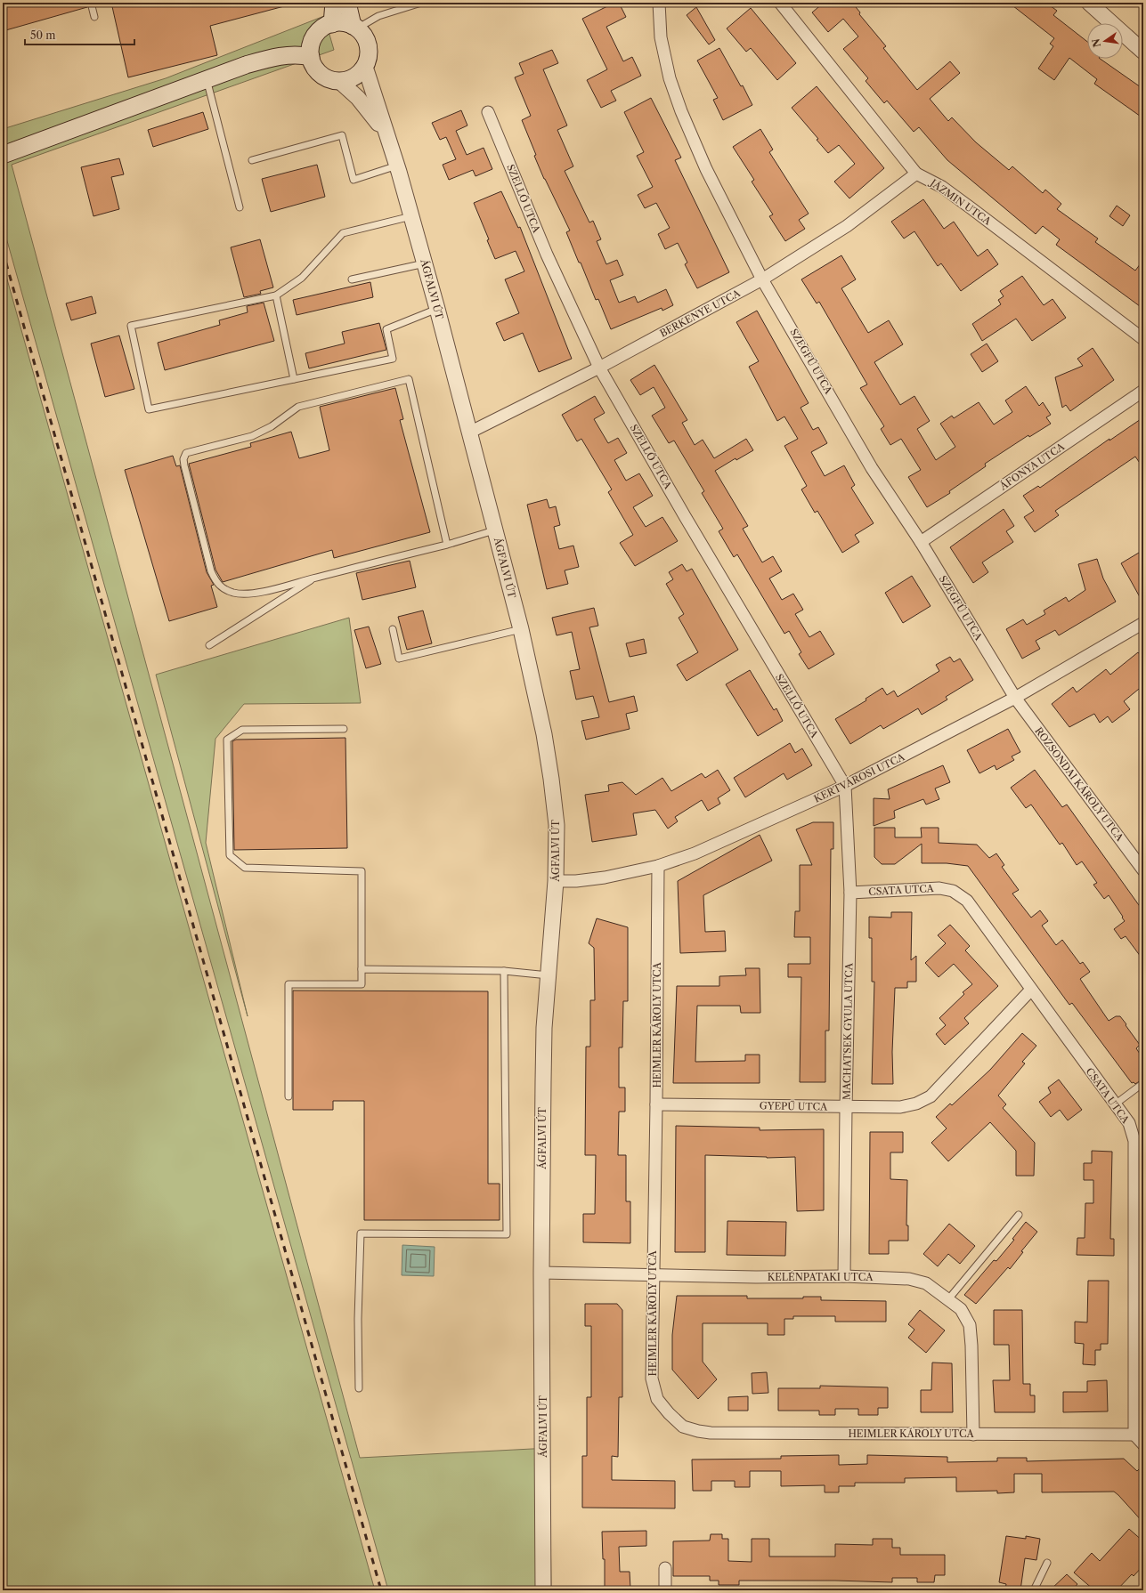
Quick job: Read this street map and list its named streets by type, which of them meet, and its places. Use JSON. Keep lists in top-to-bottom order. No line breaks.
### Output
{"streets":{"street":["SZELLŐ UTCA","JÁZMIN UTCA","ÁGFALVI ÚT","BERKENYE UTCA","SZEGFŰ UTCA","ÁFONYA UTCA","KERTVÁROSI UTCA","ROZSONDAI KÁROLY UTCA","CSATA UTCA","HEIMLER KÁROLY UTCA","MACHATSEK GYULA UTCA","GYEPŰ UTCA","KELÉNPATAKI UTCA"]},"crossings":[["SZELLŐ UTCA","BERKENYE UTCA"],["SZELLŐ UTCA","KERTVÁROSI UTCA"],["SZELLŐ UTCA","MACHATSEK GYULA UTCA"],["JÁZMIN UTCA","BERKENYE UTCA"],["ÁGFALVI ÚT","BERKENYE UTCA"],["ÁGFALVI ÚT","KERTVÁROSI UTCA"],["ÁGFALVI ÚT","KELÉNPATAKI UTCA"],["BERKENYE UTCA","SZEGFŰ UTCA"],["SZEGFŰ UTCA","ÁFONYA UTCA"],["SZEGFŰ UTCA","KERTVÁROSI UTCA"],["SZEGFŰ UTCA","ROZSONDAI KÁROLY UTCA"],["KERTVÁROSI UTCA","ROZSONDAI KÁROLY UTCA"],["KERTVÁROSI UTCA","HEIMLER KÁROLY UTCA"],["KERTVÁROSI UTCA","MACHATSEK GYULA UTCA"],["CSATA UTCA","HEIMLER KÁROLY UTCA"],["CSATA UTCA","MACHATSEK GYULA UTCA"],["CSATA UTCA","GYEPŰ UTCA"],["HEIMLER KÁROLY UTCA","GYEPŰ UTCA"],["HEIMLER KÁROLY UTCA","KELÉNPATAKI UTCA"],["MACHATSEK GYULA UTCA","GYEPŰ UTCA"],["MACHATSEK GYULA UTCA","KELÉNPATAKI UTCA"]],"scale_bar":"50 m","north":"left"}
